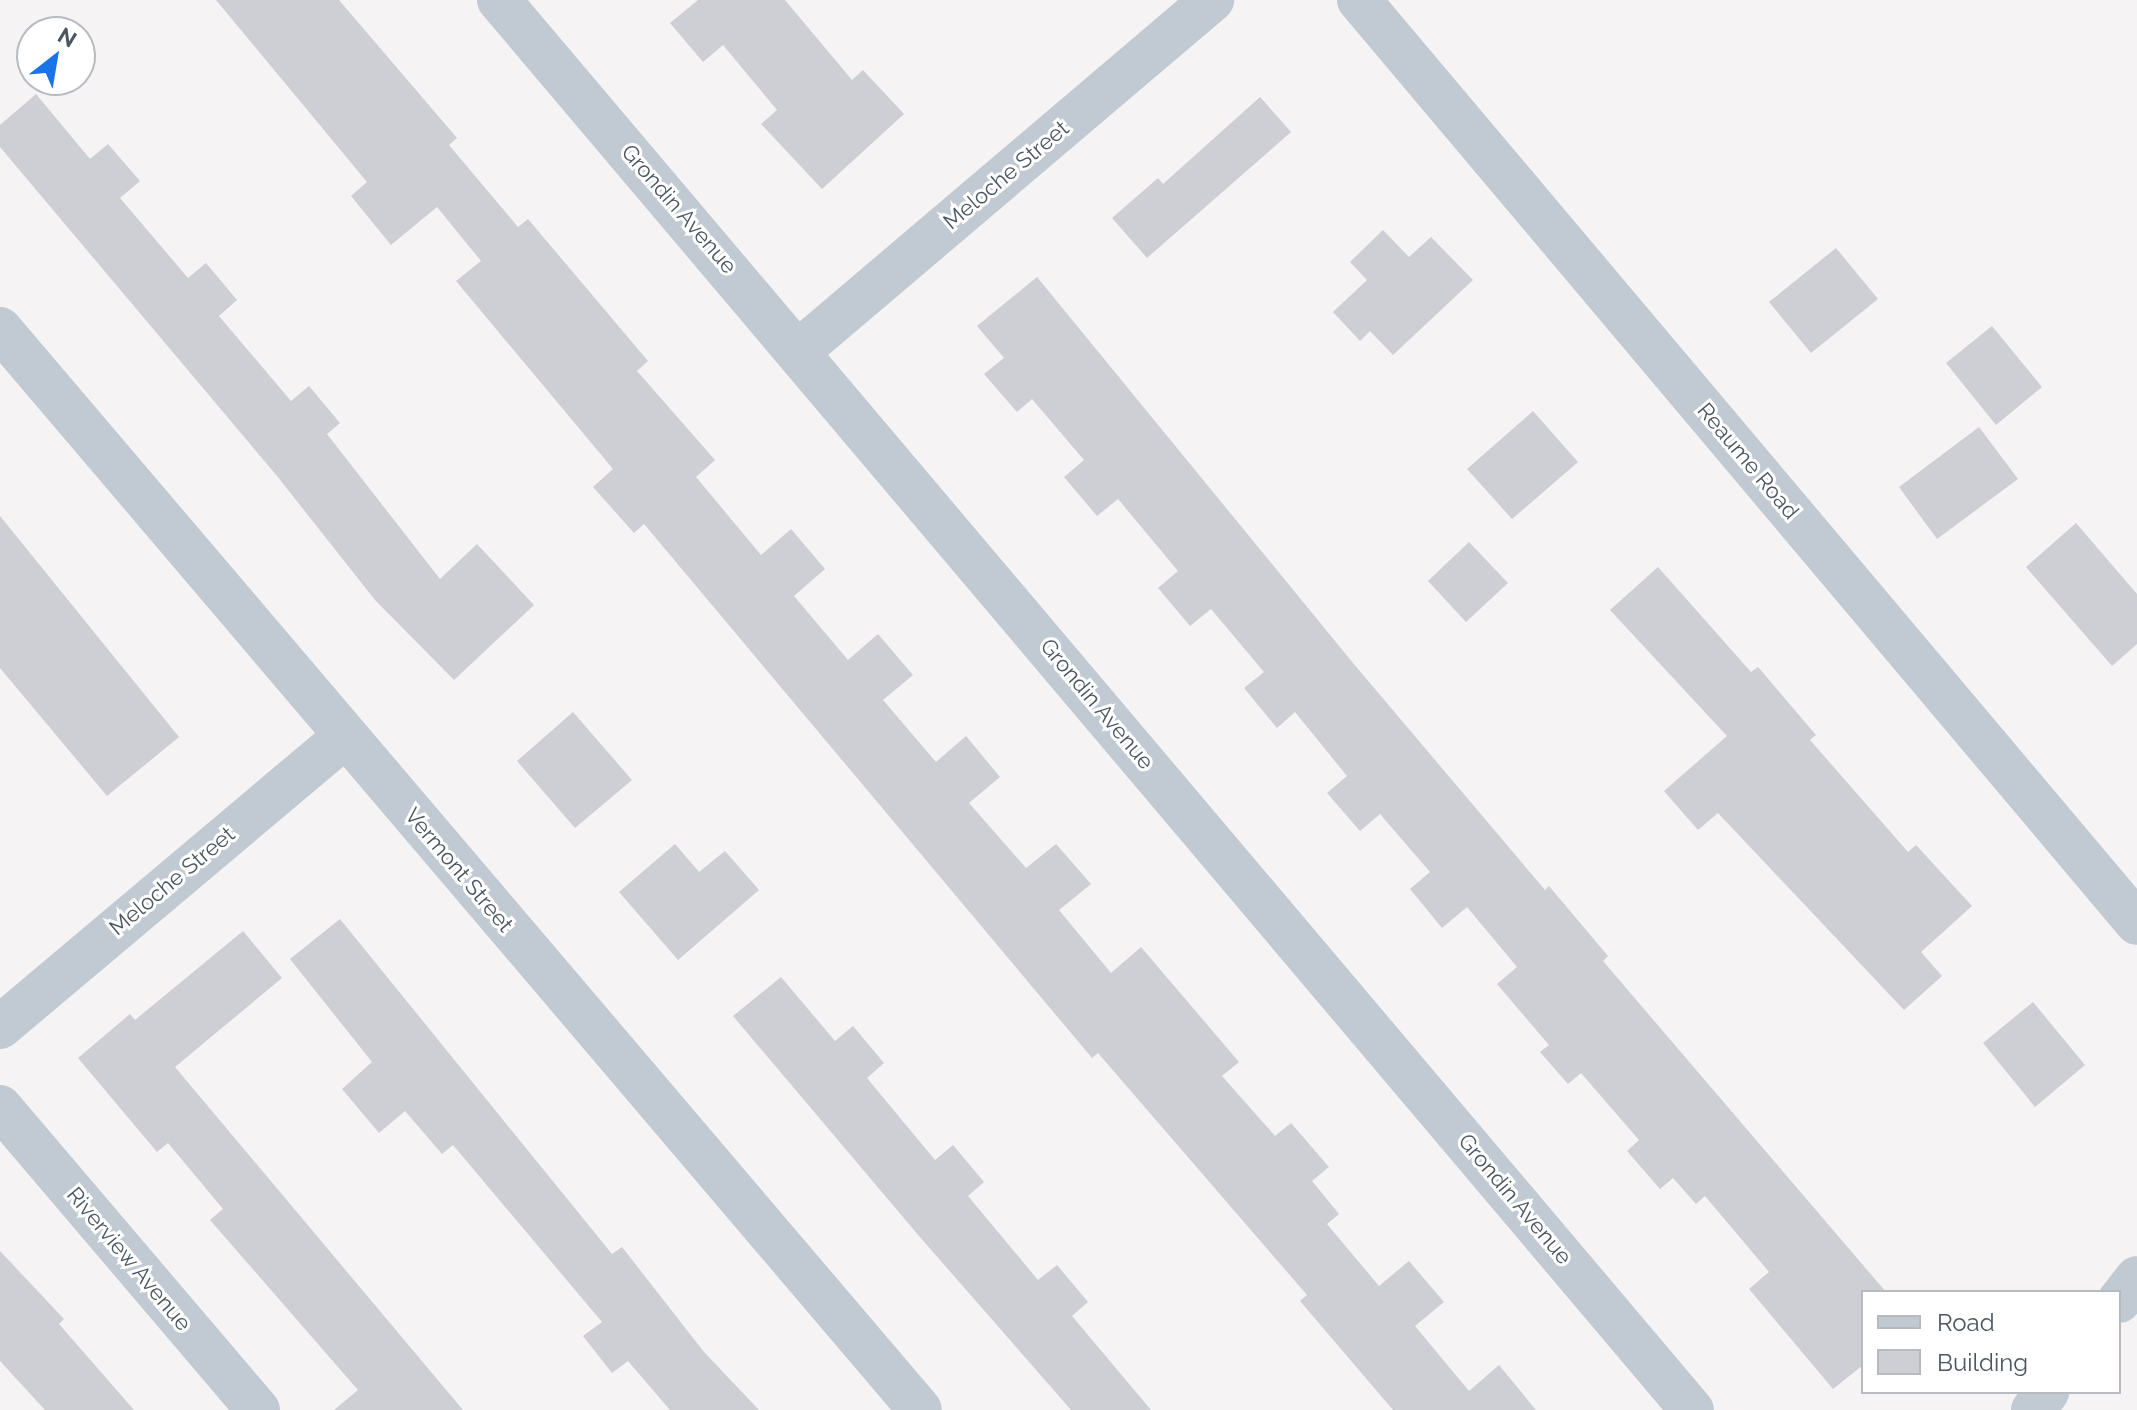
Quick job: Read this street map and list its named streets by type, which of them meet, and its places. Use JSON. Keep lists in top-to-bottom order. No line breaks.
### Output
{"streets":{"street":["Meloche Street","Grondin Avenue","Reaume Road","Vermont Street","Riverview Avenue"]},"crossings":[["Meloche Street","Grondin Avenue"],["Meloche Street","Vermont Street"]],"legend":["Road","Building"],"north":"top right"}
